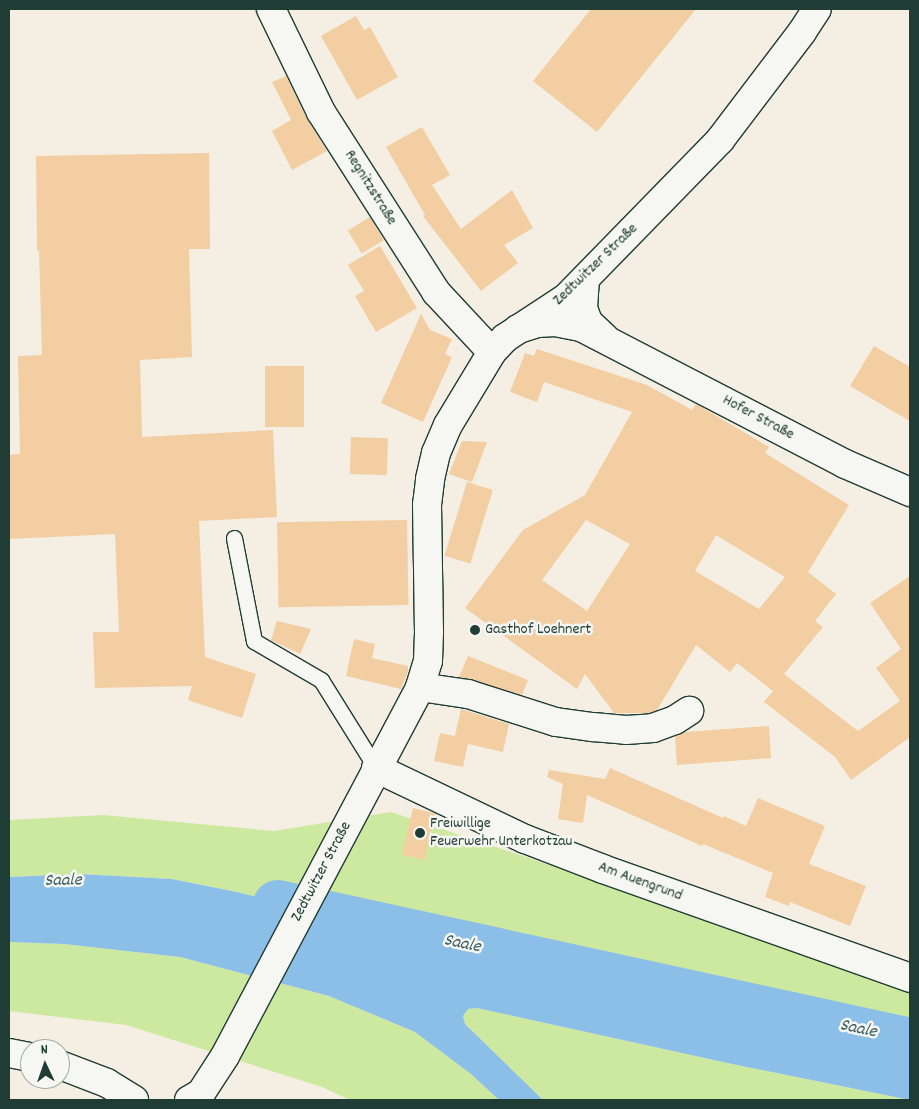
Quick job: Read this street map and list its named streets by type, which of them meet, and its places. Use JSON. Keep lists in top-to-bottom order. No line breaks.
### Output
{"streets":{"street":["Regnitzstraße","Zedtwitzer Straße","Hofer Straße","Am Auengrund"]},"crossings":[["Regnitzstraße","Zedtwitzer Straße"],["Zedtwitzer Straße","Hofer Straße"],["Zedtwitzer Straße","Am Auengrund"]],"water":["Saale"],"places":["Gasthof Loehnert","Freiwillige Feuerwehr Unterkotzau"],"north":"top"}
